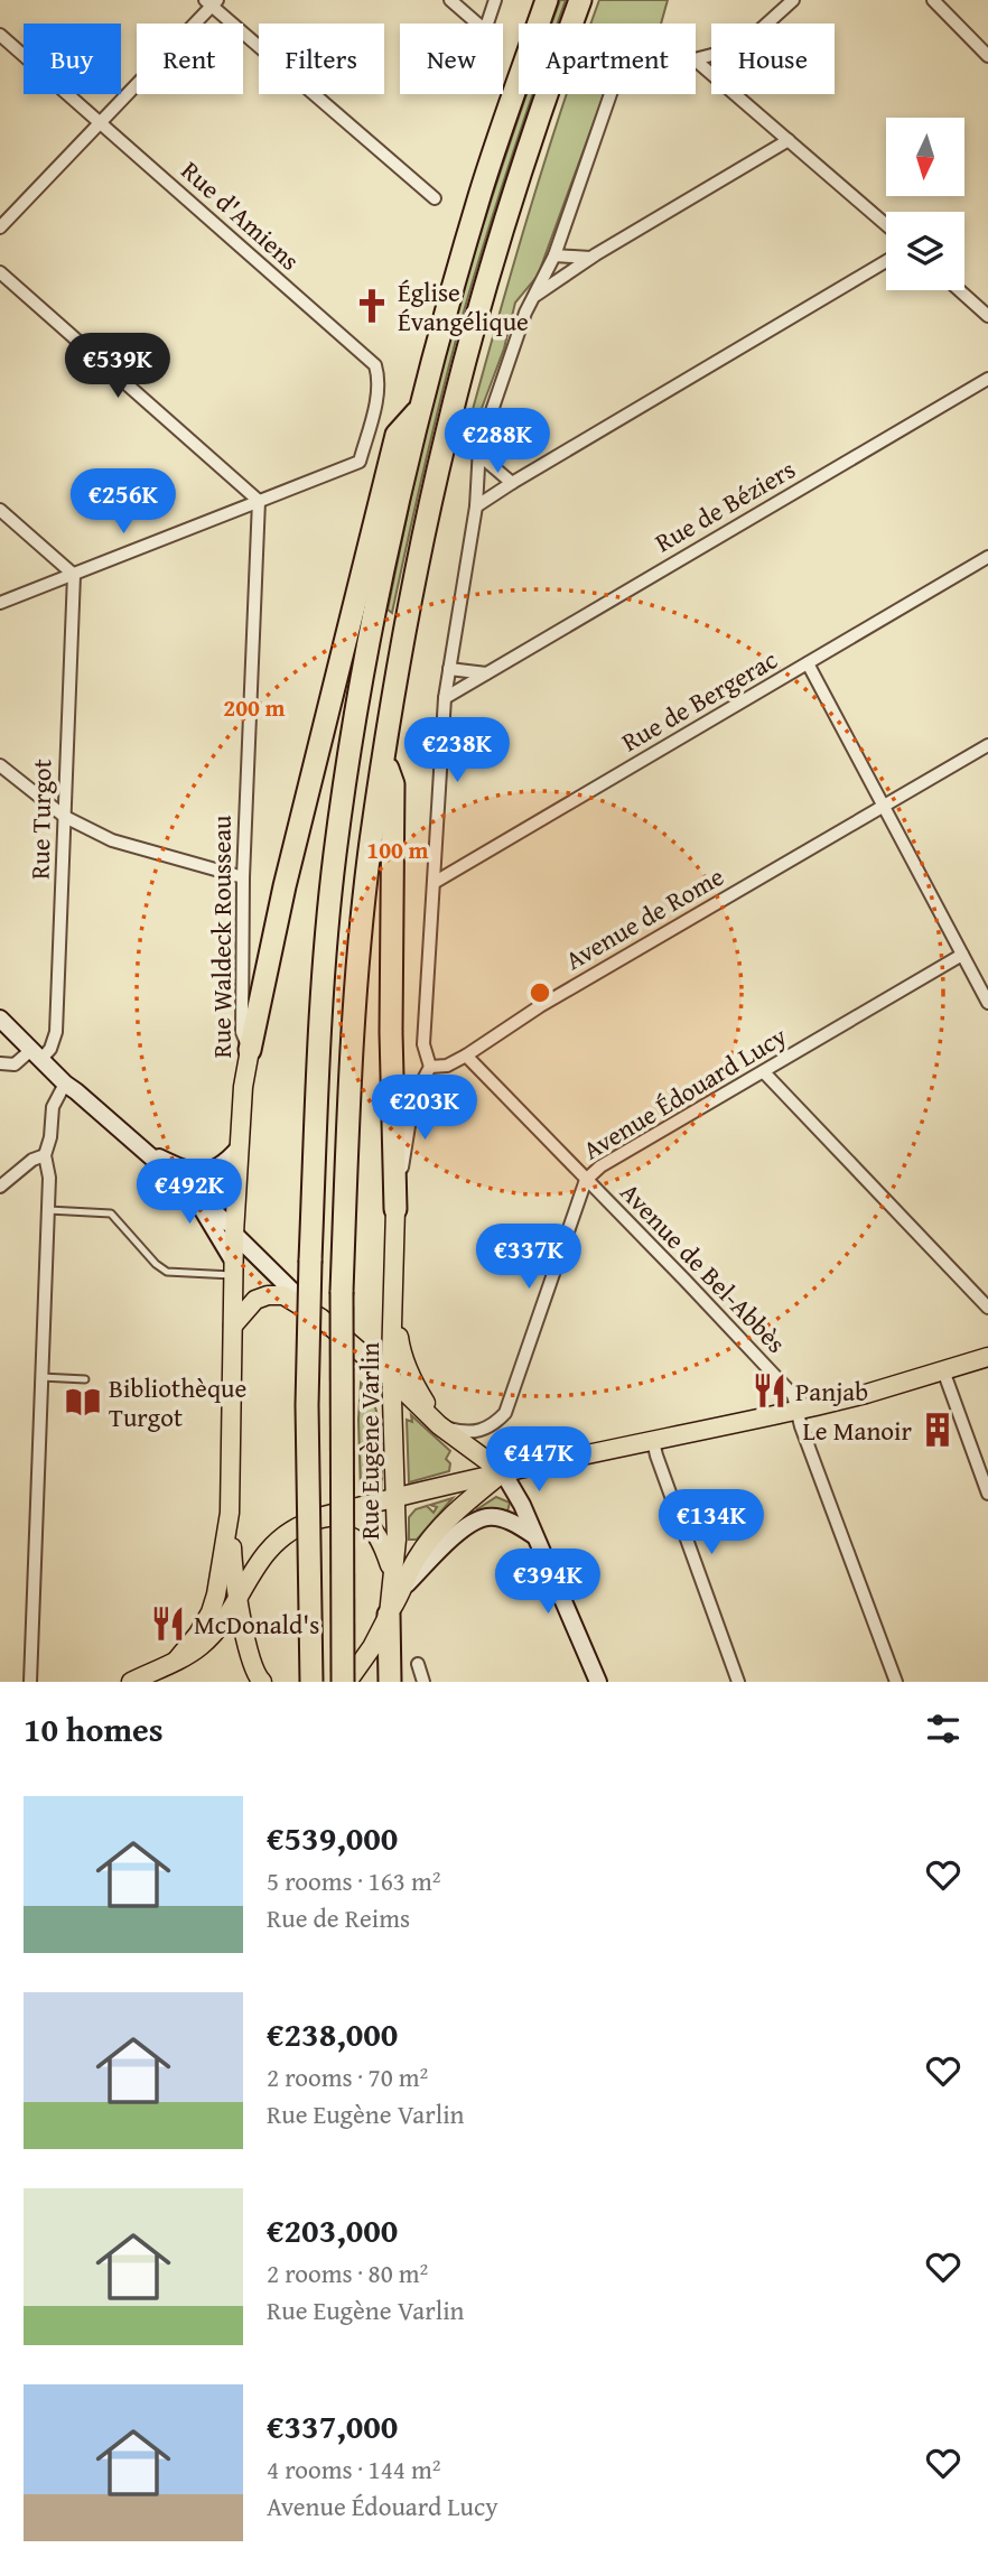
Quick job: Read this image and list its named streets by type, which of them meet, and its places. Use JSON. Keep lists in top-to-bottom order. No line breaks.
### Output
{"streets":{"main road":["Rue Waldeck Rousseau","Rue Eugène Varlin"],"street":["Rue d'Amiens","Rue de Béziers","Rue de Bergerac","Rue Turgot","Avenue de Rome","Avenue Édouard Lucy","Avenue de Bel-Abbès"]},"crossings":[["Rue d'Amiens","Rue Waldeck Rousseau"],["Avenue de Rome","Avenue de Bel-Abbès"],["Avenue de Rome","Rue Eugène Varlin"],["Avenue Édouard Lucy","Avenue de Bel-Abbès"],["Avenue Édouard Lucy","Rue Eugène Varlin"]],"places":{"church":["Église Évangélique"],"restaurant":["Panjab","McDonald's"],"library":["Bibliothèque Turgot"],"building":["Le Manoir"]},"north":"bottom","page":{"chip":["Buy","Rent","Filters","New","Apartment","House"],"price":["€539K","€288K","€256K","€238K","€203K","€492K","€337K","€447K","€134K","€394K"],"heading":"10 homes","list":[{"name":"€539,000","note":"5 rooms · 163 m² · Rue de Reims"},{"name":"€238,000","note":"2 rooms · 70 m² · Rue Eugène Varlin"},{"name":"€203,000","note":"2 rooms · 80 m² · Rue Eugène Varlin"},{"name":"€337,000","note":"4 rooms · 144 m² · Avenue Édouard Lucy"}]},"rings":["200 m","100 m"]}
